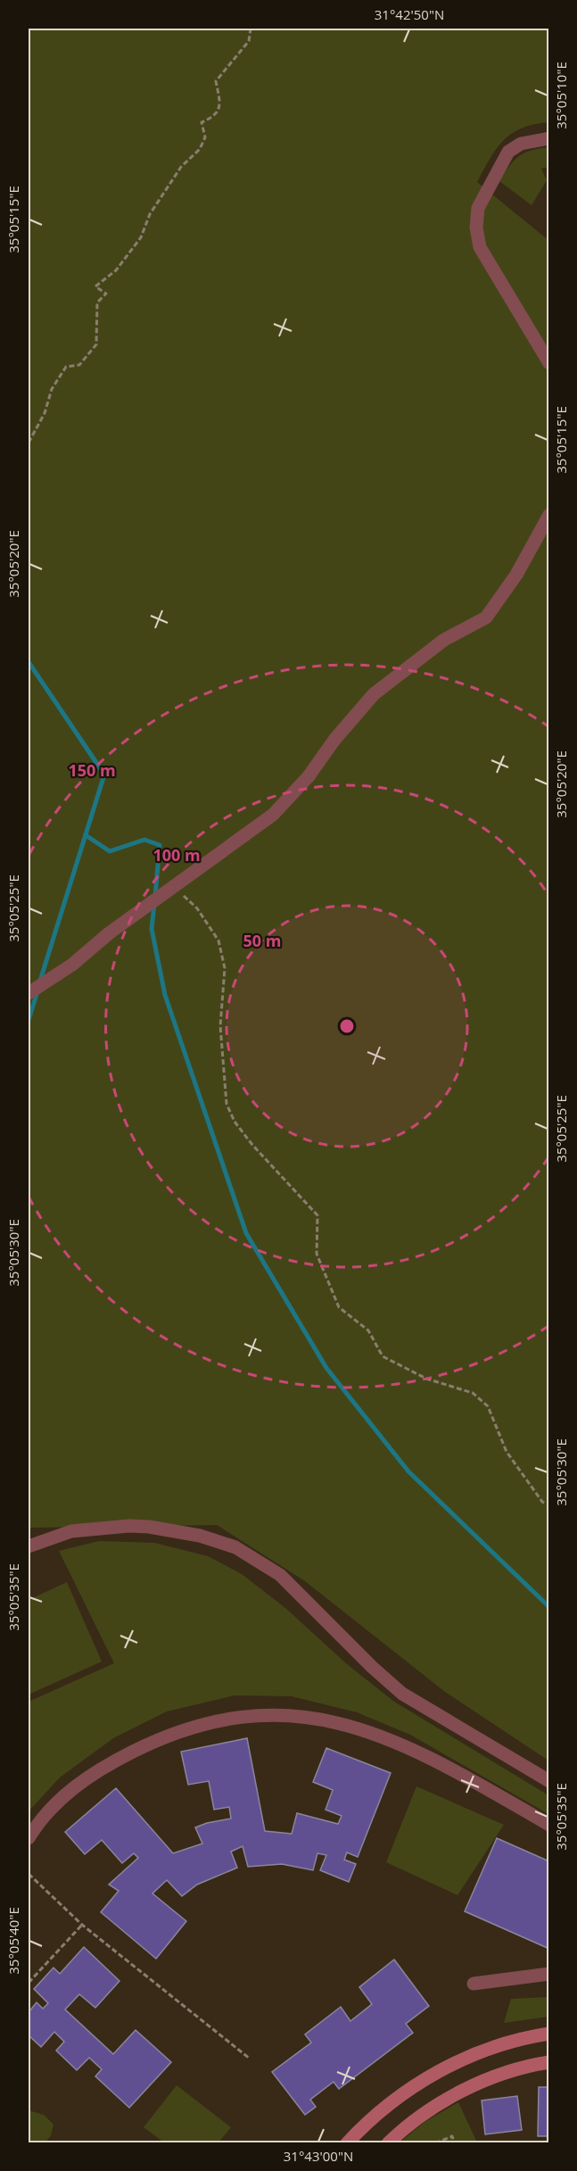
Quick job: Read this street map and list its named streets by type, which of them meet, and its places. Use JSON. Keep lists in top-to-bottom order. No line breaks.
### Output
{"coordinates":["31°42'50\"N","35°05'10\"E","35°05'15\"E","35°05'20\"E","35°05'25\"E","35°05'30\"E","35°05'35\"E","35°05'40\"E","31°43'00\"N"],"rings":["150 m","100 m","50 m"]}
